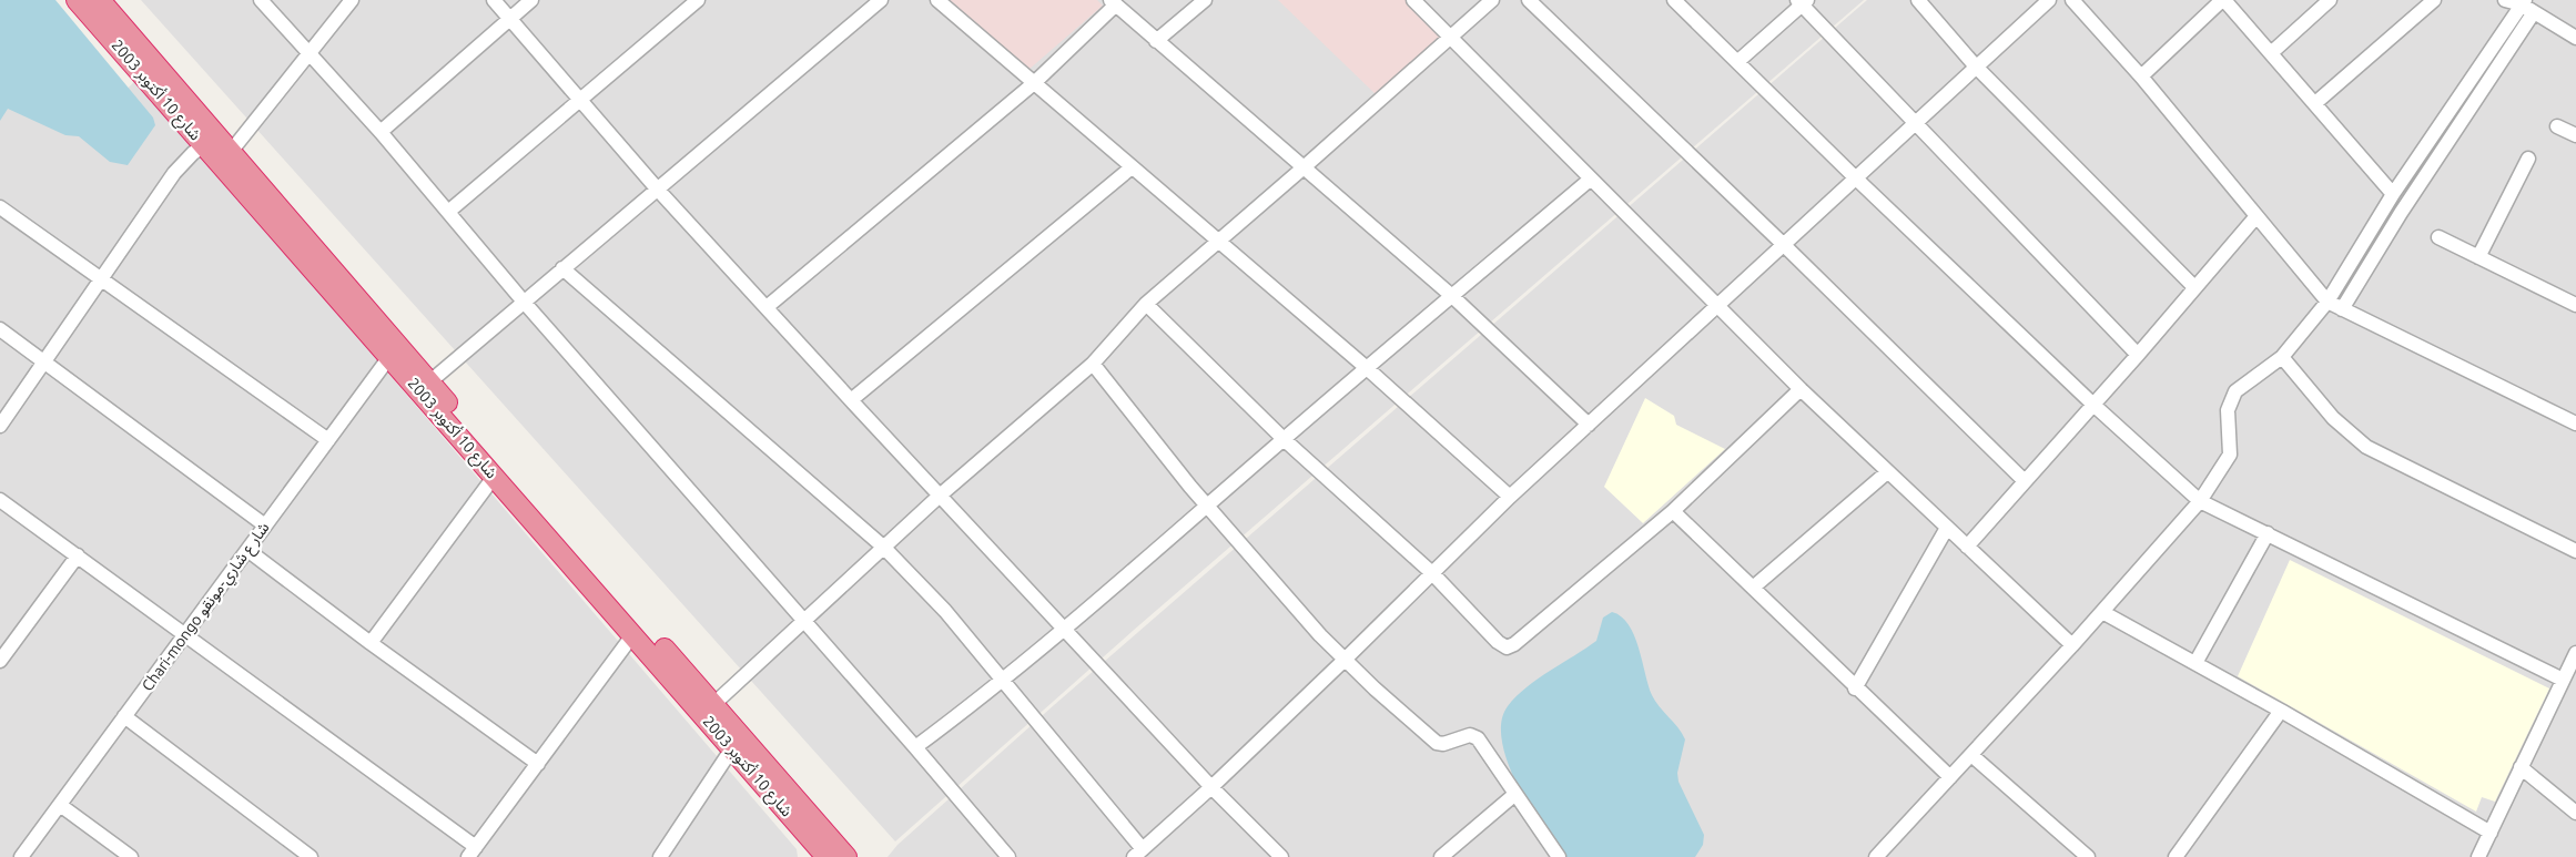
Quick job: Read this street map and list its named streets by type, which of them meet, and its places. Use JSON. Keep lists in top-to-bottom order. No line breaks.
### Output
{"streets":{"highway":["شارع 10 أكتوبر 2003"],"street":["Chari-mongo شار ع شاري-مونقو"]},"crossings":[["شارع 10 أكتوبر 2003","Chari-mongo شار ع شاري-مونقو"]]}
